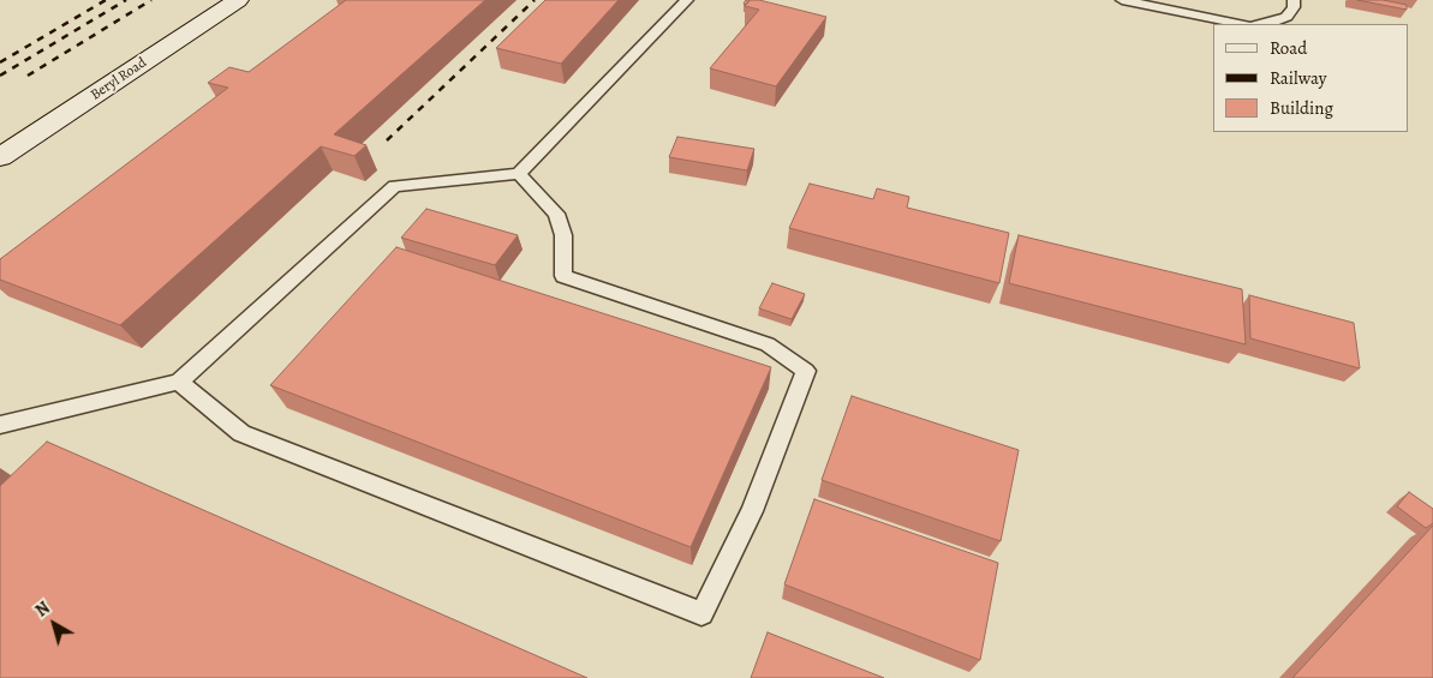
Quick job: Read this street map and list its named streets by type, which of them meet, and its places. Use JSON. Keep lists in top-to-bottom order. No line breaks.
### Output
{"streets":{"street":["Beryl Road"]},"legend":["Road","Railway","Building"],"north":"top left"}
